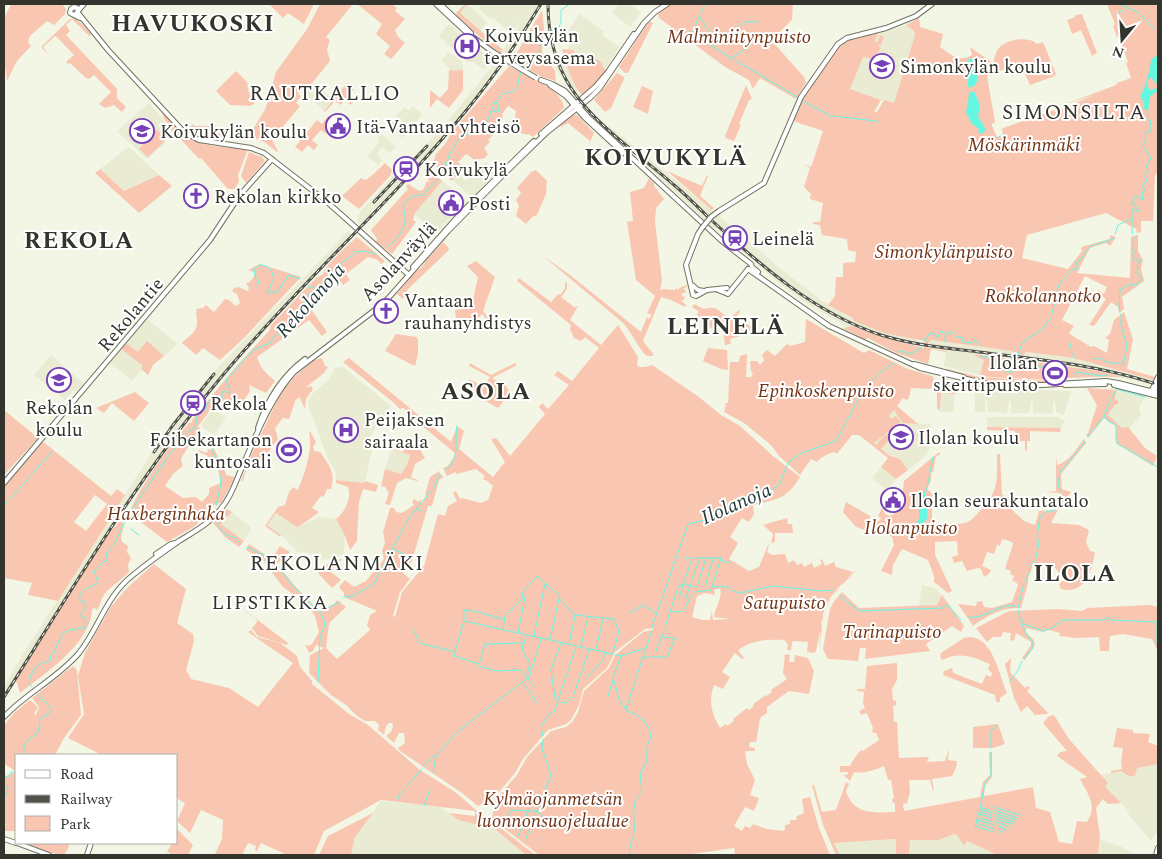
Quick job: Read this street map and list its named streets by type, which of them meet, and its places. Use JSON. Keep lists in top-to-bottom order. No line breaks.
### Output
{"streets":{"main road":["Asolanväylä","Rekolantie"]},"districts":["HAVUKOSKI","RAUTKALLIO","SIMONSILTA","KOIVUKYLÄ","REKOLA","LEINELÄ","ASOLA","REKOLANMÄKI","ILOLA","LIPSTIKKA"],"water":["Rekolanoja","Ilolanoja"],"parks":["Malminiitynpuisto","Möskärinmäki","Simonkylänpuisto","Rokkolannotko","Epinkoskenpuisto","Haxberginhaka","Ilolanpuisto","Satupuisto","Tarinapuisto","Kylmäojanmetsän luonnonsuojelualue"],"places":{"hospital":["Koivukylän terveysasema","Peijaksen sairaala"],"school or university":["Simonkylän koulu","Koivukylän koulu","Rekolan koulu","Ilolan koulu"],"public building":["Itä-Vantaan yhteisö","Posti","Ilolan seurakuntatalo"],"station":["Koivukylä","Leinelä","Rekola"],"church":["Rekolan kirkko","Vantaan rauhanyhdistys"],"sports":["Ilolan skeittipuisto","Foibekartanon kuntosali"]},"legend":["Road","Railway","Park"],"north":"bottom"}
